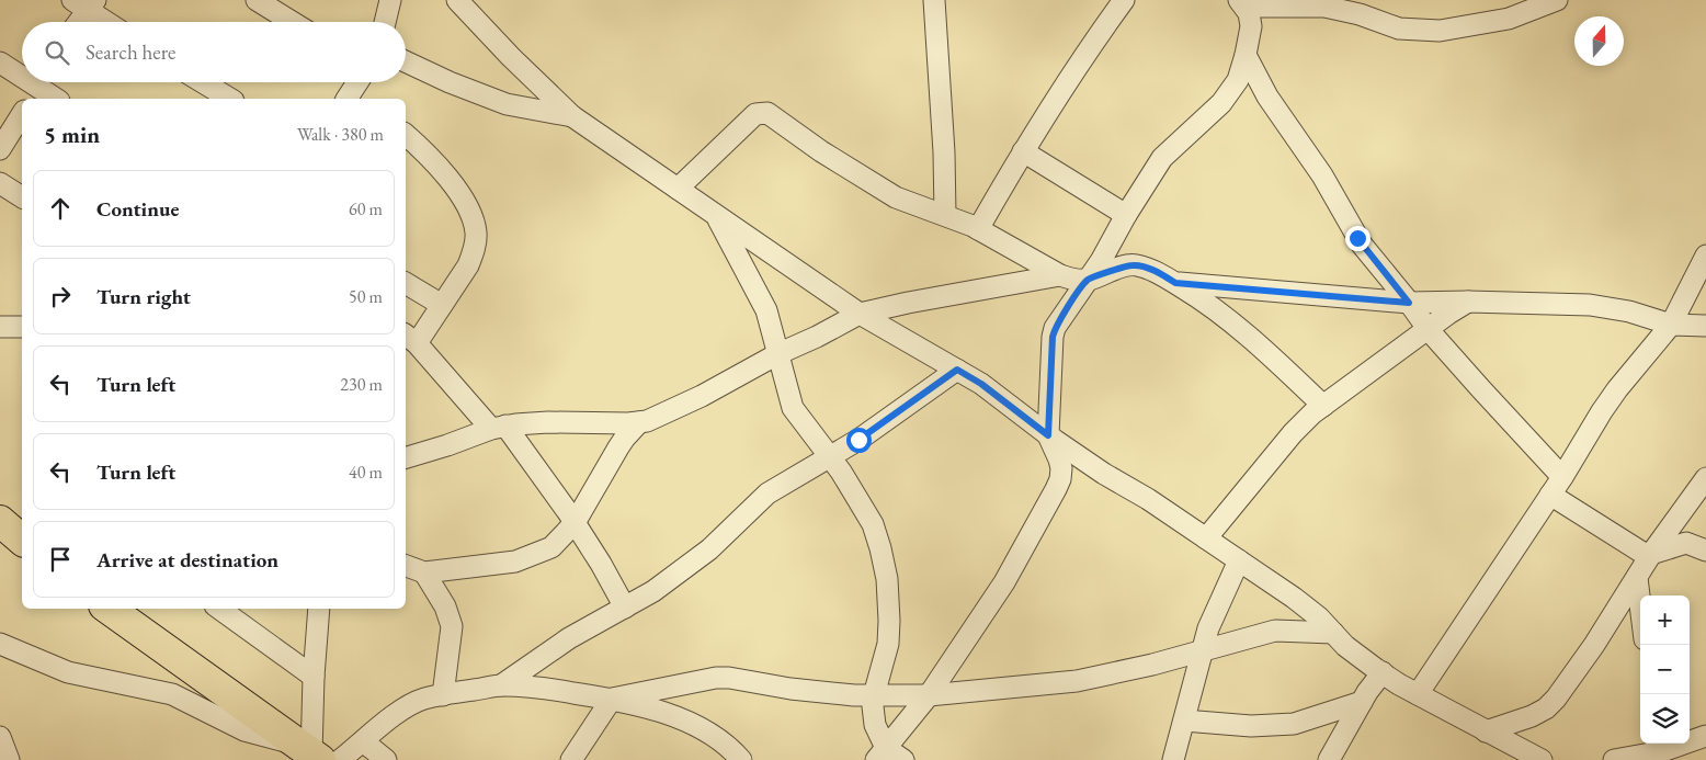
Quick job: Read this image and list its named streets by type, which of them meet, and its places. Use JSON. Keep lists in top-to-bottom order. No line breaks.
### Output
{"north":"top","page":{"search":"Search here","heading":["5 min","Walk · 380 m"],"list":[["Continue","60 m"],["Turn right","50 m"],["Turn left","230 m"],["Turn left","40 m"],"Arrive at destination"],"map_buttons":["+","−"]}}
